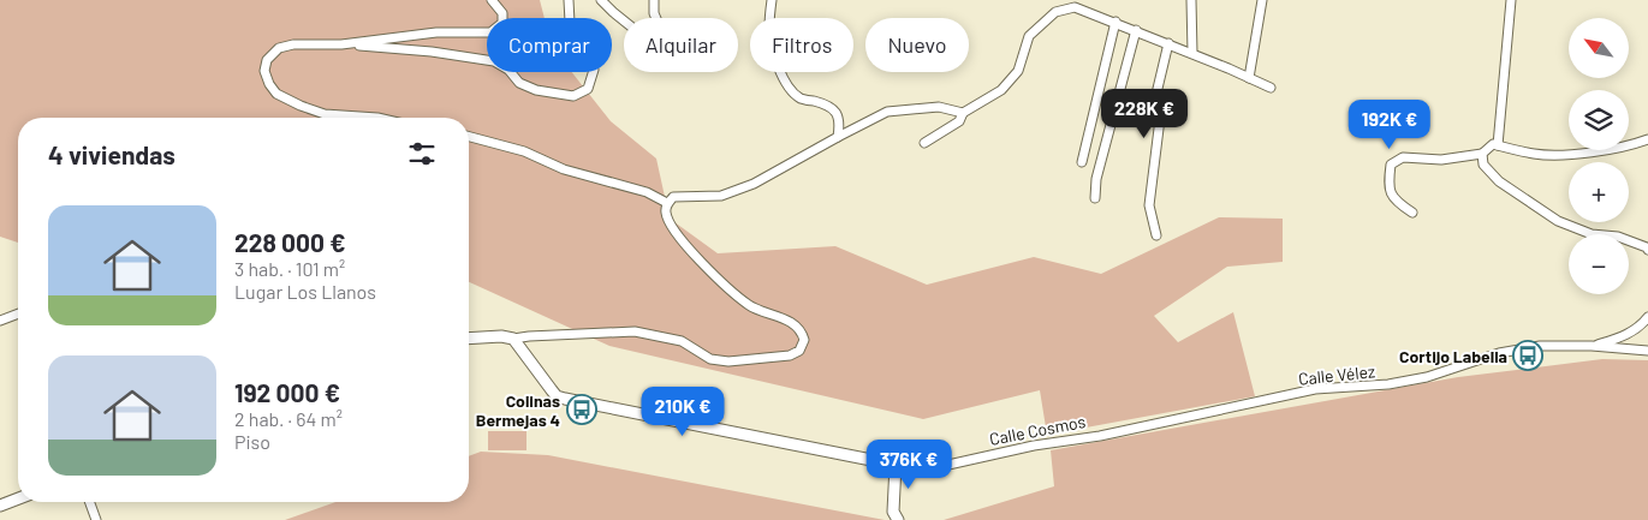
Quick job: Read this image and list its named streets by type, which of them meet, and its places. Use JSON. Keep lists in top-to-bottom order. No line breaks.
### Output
{"streets":{"street":["Calle Vélez","Calle Cosmos"]},"crossings":[["Calle Vélez","Calle Cosmos"]],"places":{"bus stop":["Cortijo Labella","Colinas Bermejas 4"]},"north":"top left","page":{"map_buttons":["+","−"],"chip":["Comprar","Alquilar","Filtros","Nuevo"],"price":["228K €","192K €","210K €","376K €"],"heading":"4 viviendas","list":[{"name":"228 000 €","note":"3 hab. · 101 m² · Lugar Los Llanos"},{"name":"192 000 €","note":"2 hab. · 64 m² · Piso"}]}}
